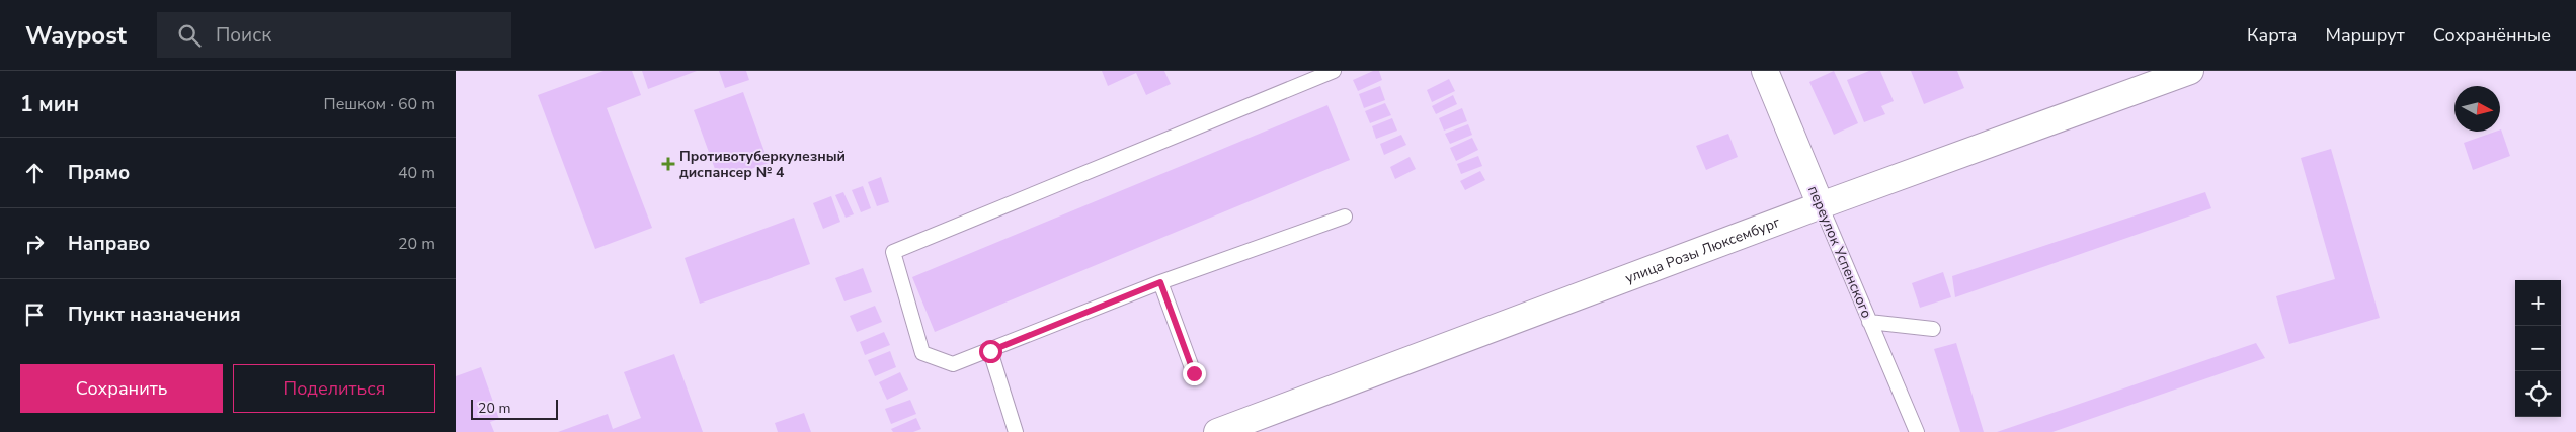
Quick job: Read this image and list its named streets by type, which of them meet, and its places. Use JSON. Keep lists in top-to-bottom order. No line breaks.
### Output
{"streets":{"street":["улица Розы Люксембург","переулок Успенского"]},"crossings":[["улица Розы Люксембург","переулок Успенского"]],"places":{"health":["Противотуберкулезный диспансер № 4"]},"scale_bar":"20 m","north":"right","page":{"header":"Waypost","search":"Поиск","nav":["Карта","Маршрут","Сохранённые"],"heading":["1 мин","Пешком · 60 m"],"list":[["Прямо","40 m"],["Направо","20 m"],"Пункт назначения"],"map_buttons":["+","−"],"buttons":["Сохранить","Поделиться"],"scale":"20 m"}}
